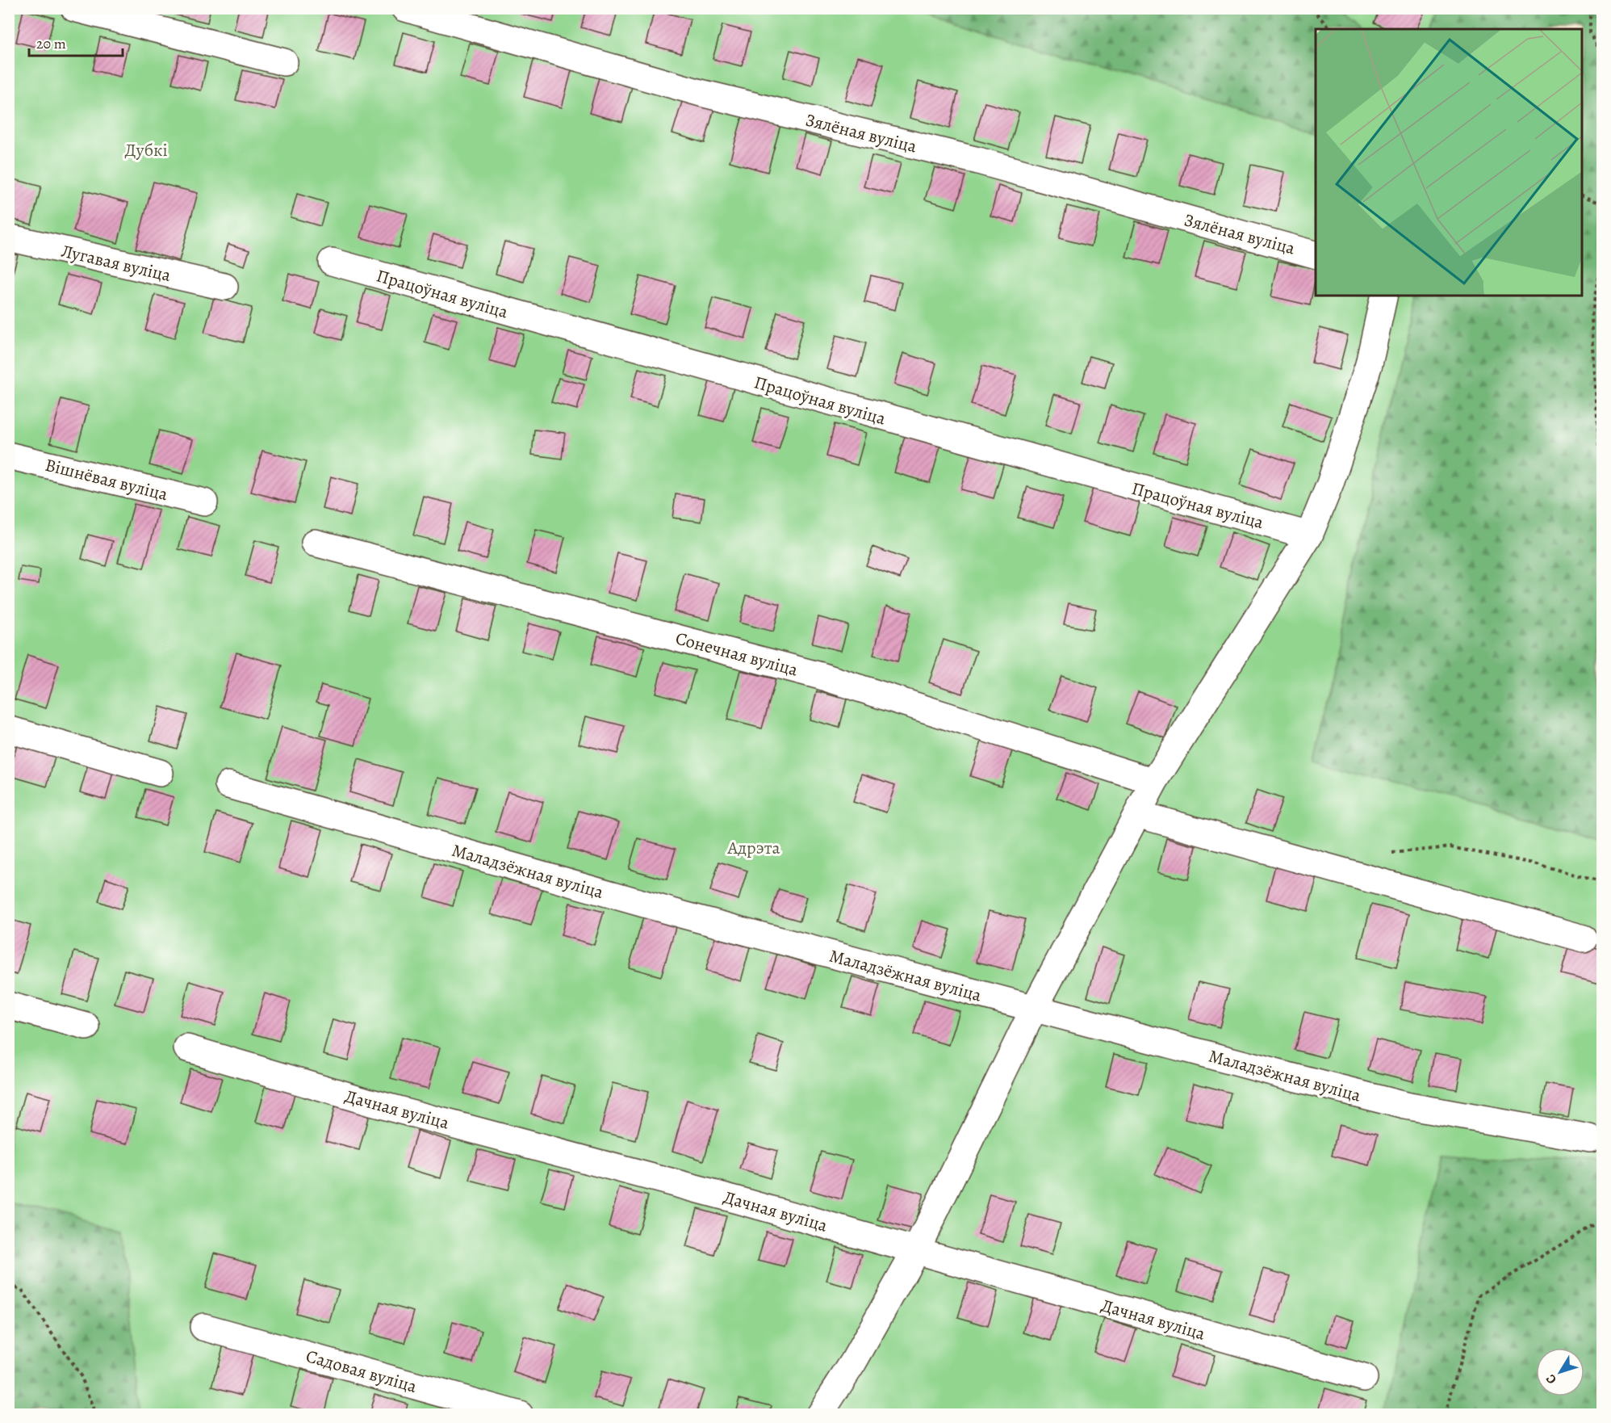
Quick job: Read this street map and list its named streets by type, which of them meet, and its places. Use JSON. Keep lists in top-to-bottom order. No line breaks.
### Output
{"streets":{"street":["Зялёная вуліца","Лугавая вуліца","Працоўная вуліца","Вішнёвая вуліца","Сонечная вуліца","Маладзёжная вуліца","Дачная вуліца","Садовая вуліца"]},"parks":["Дубкі","Адрэта"],"scale_bar":"20 m","north":"bottom left"}
